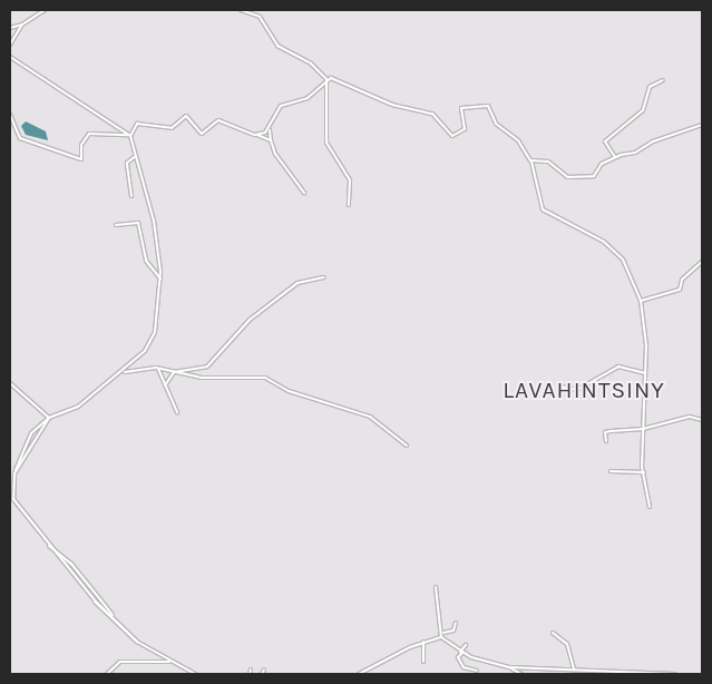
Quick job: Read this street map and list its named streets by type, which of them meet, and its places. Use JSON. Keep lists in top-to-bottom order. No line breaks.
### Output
{"districts":["LAVAHINTSINY"]}
